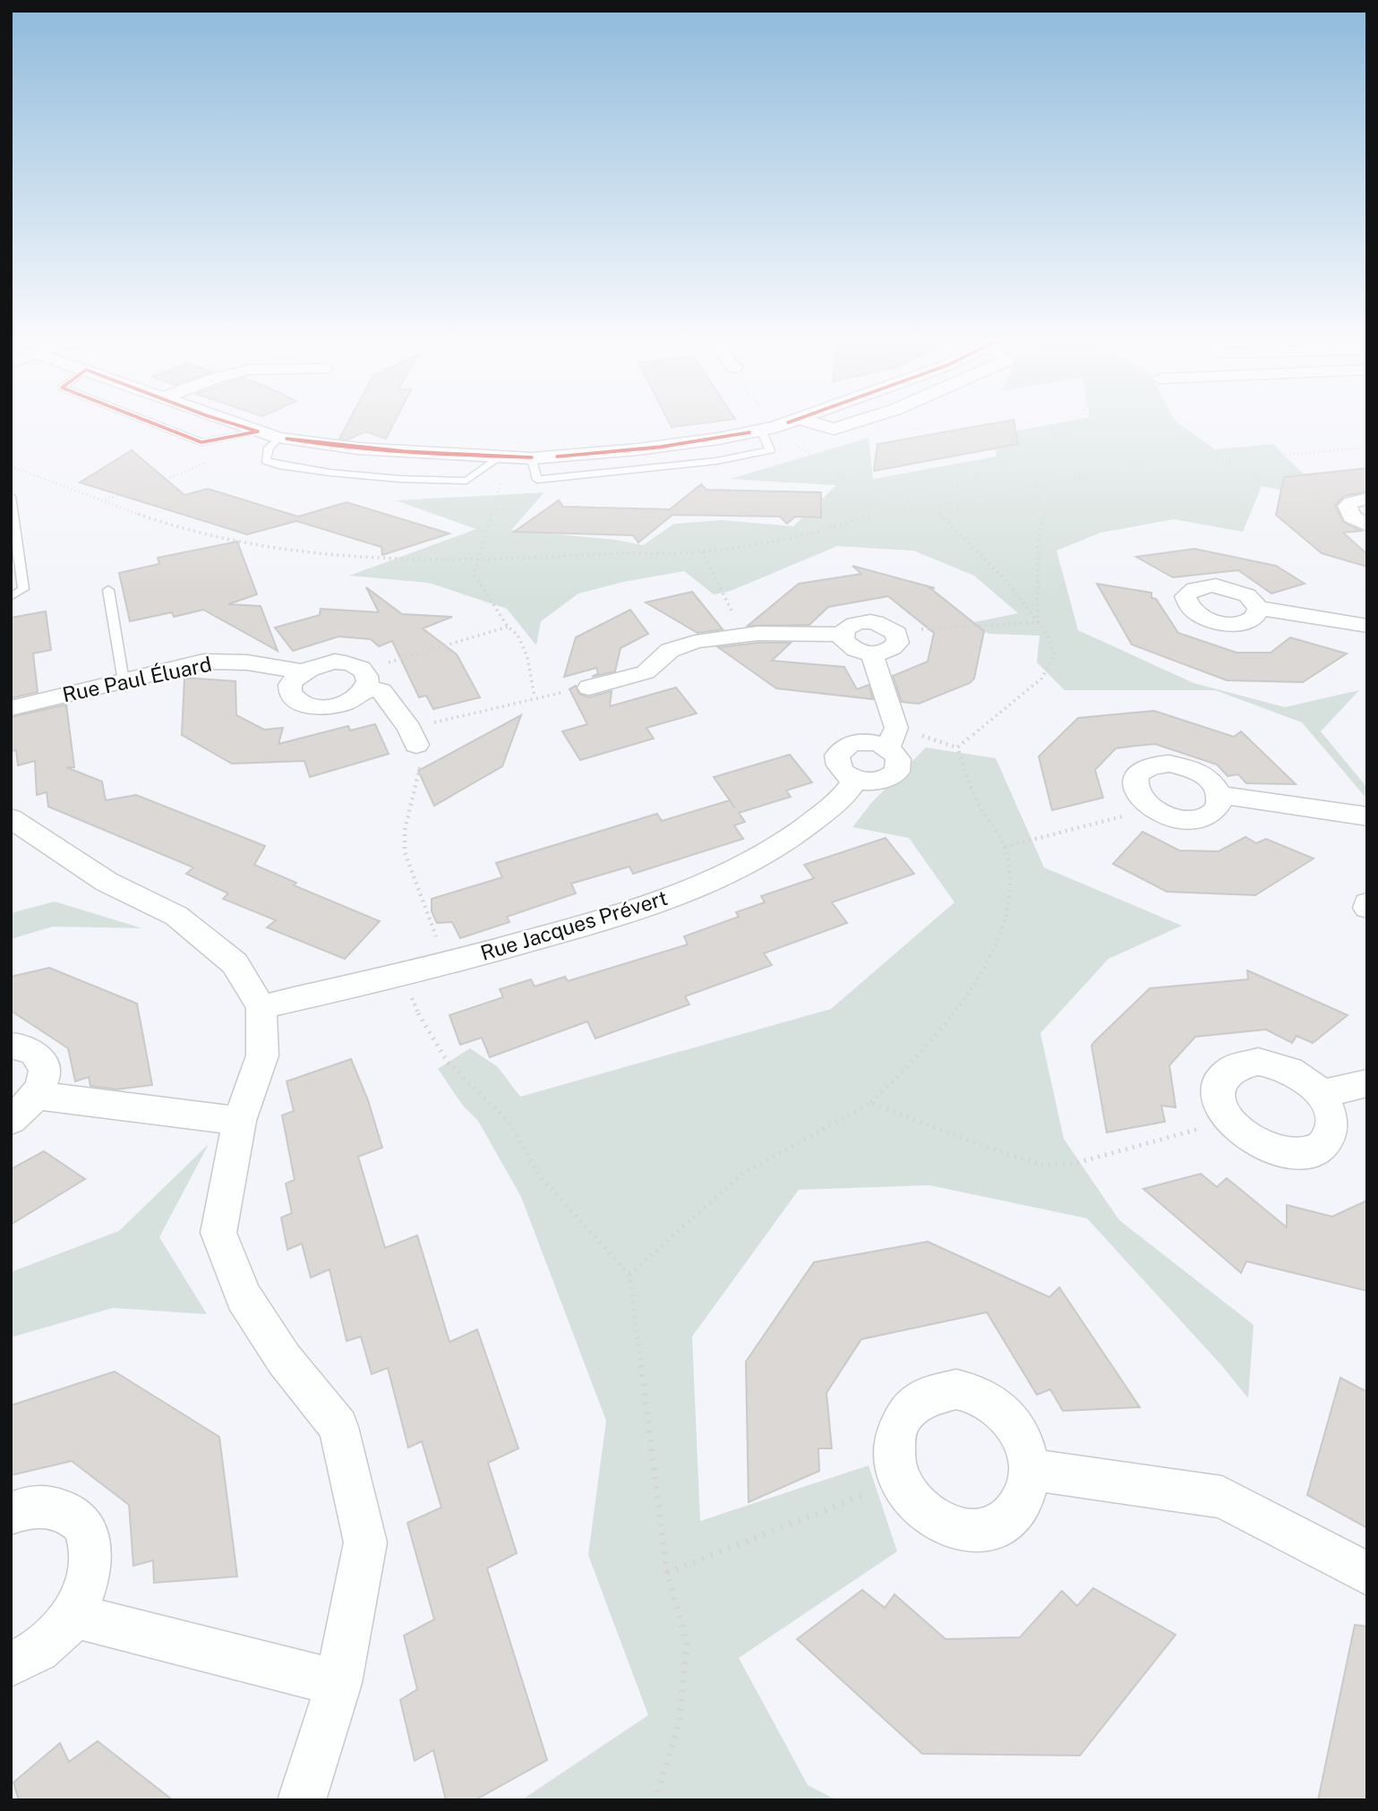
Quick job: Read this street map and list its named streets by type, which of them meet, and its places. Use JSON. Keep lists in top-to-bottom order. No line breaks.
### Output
{"streets":{"street":["Rue Paul Éluard","Rue Jacques Prévert"]}}
